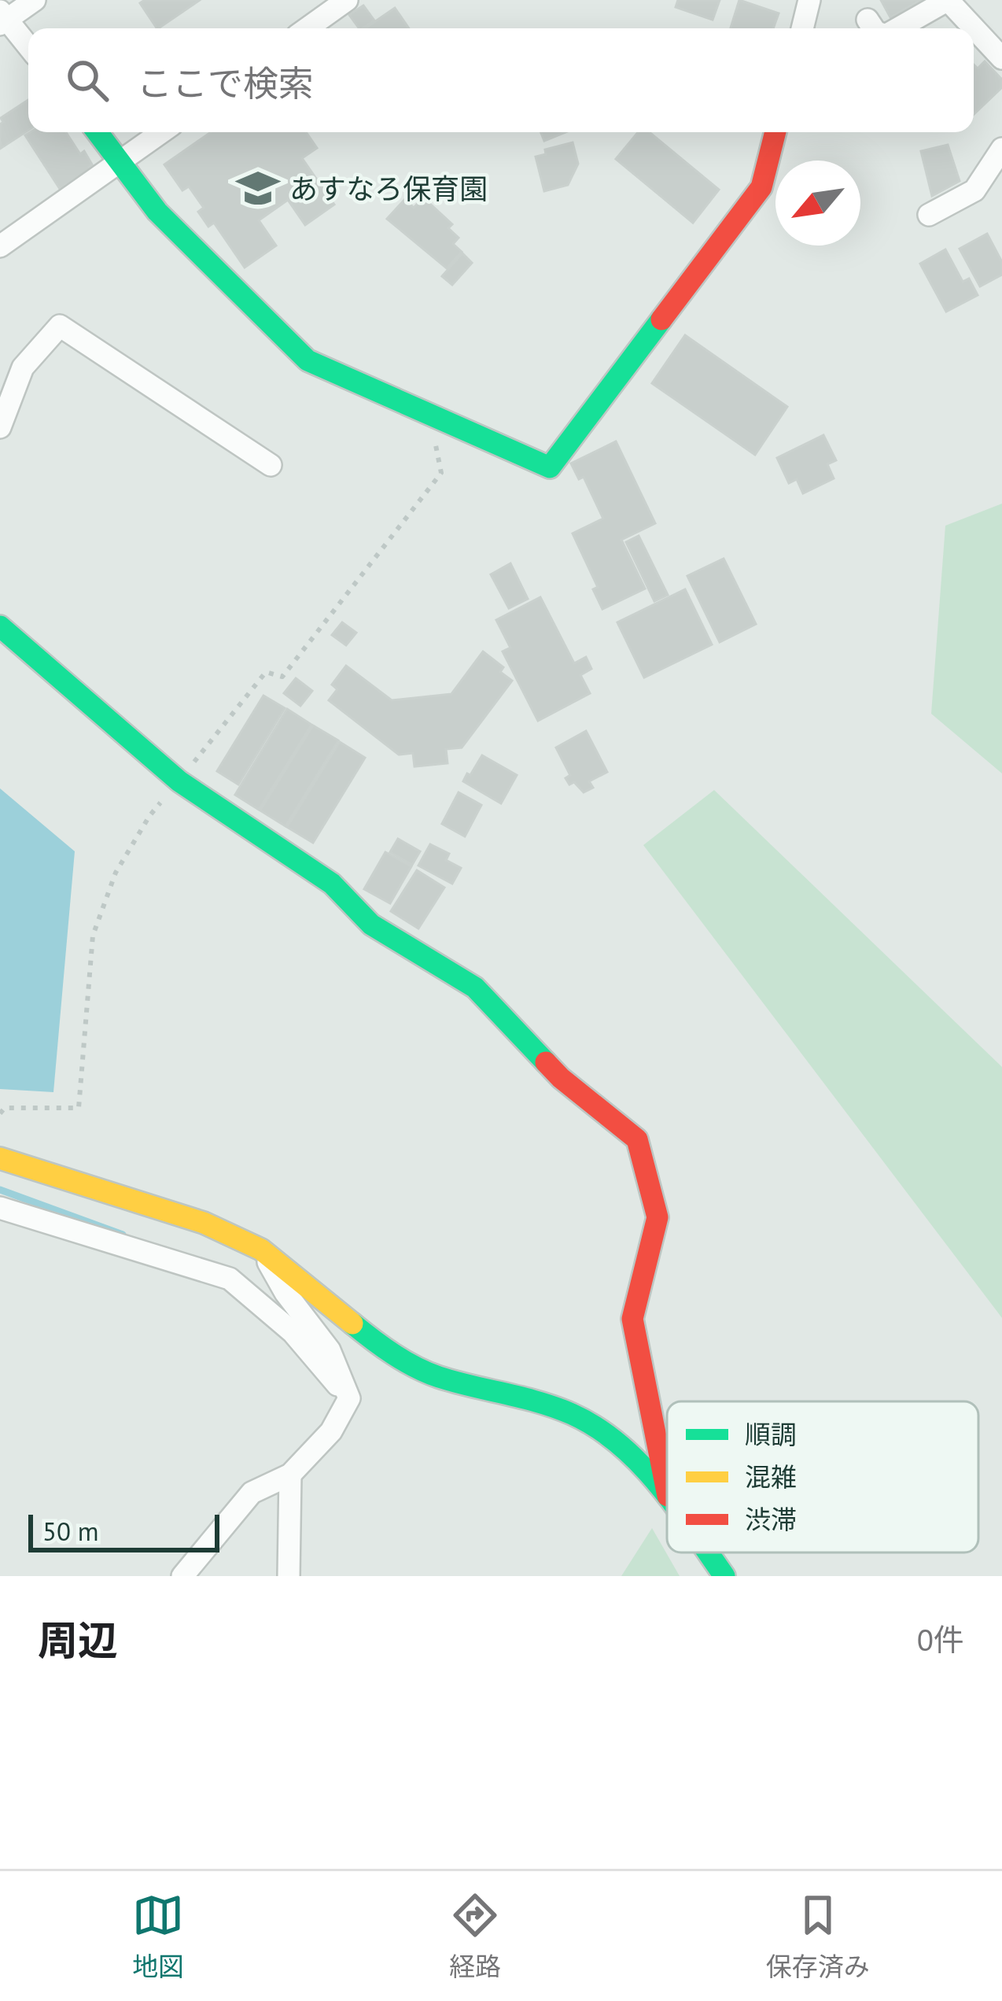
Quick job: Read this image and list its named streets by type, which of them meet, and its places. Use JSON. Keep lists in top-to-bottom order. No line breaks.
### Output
{"places":{"school or university":["あすなろ保育園"]},"legend":["順調","混雑","渋滞"],"scale_bar":"50 m","north":"bottom left","page":{"search":"ここで検索","scale":"50 m","heading":["周辺","0件"],"nav":["地図","経路","保存済み"]}}
